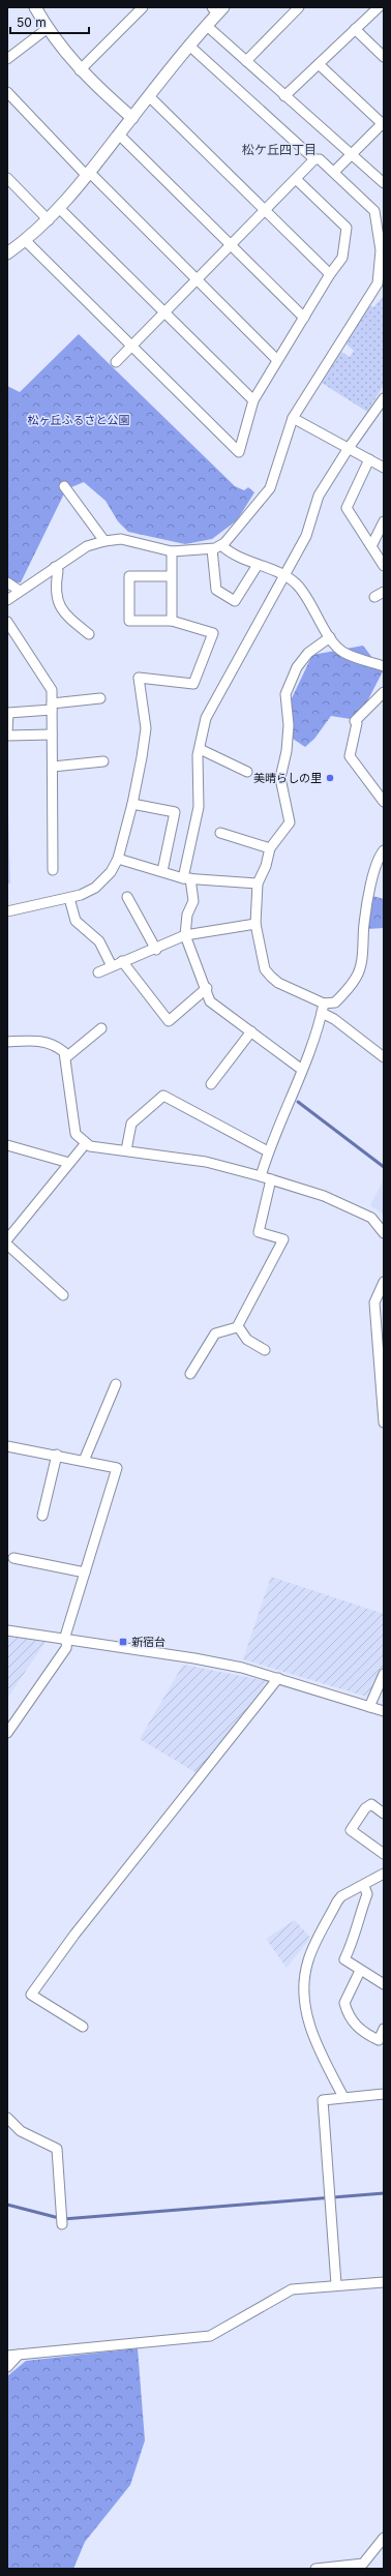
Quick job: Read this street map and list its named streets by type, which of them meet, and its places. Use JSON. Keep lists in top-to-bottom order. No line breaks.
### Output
{"districts":["松ケ丘四丁目"],"parks":["松ヶ丘ふるさと公園"],"places":{"other":["美晴らしの里"],"transit":["新宿台"]},"scale_bar":"50 m"}
